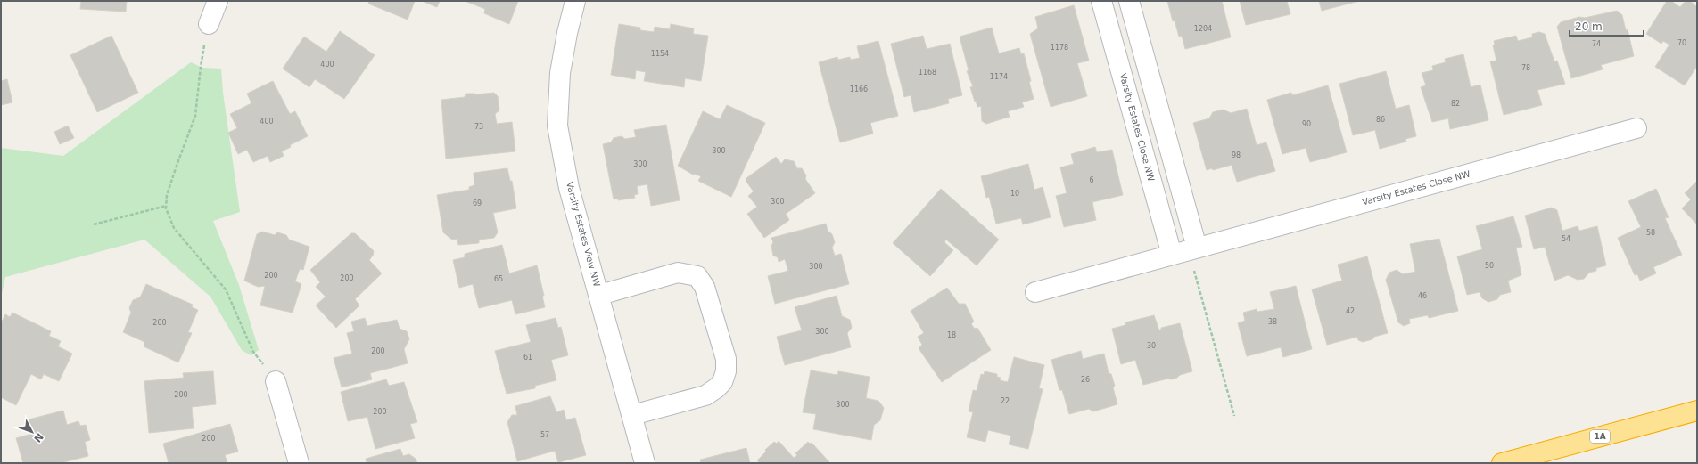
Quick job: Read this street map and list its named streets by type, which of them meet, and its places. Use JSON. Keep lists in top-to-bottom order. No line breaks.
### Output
{"streets":{"highway":["1A"],"street":["Varsity Estates Close NW","Varsity Estates View NW"]},"house_numbers":["1204","70","74","1178","1154","400","78","1168","1174","1166","82","86","400","90","73","300","98","300","6","10","300","69","58","54","50","300","200","200","65","46","42","38","200","300","18","30","200","61","26","200","22","300","200","57","200"],"scale_bar":"20 m","north":"bottom right"}
